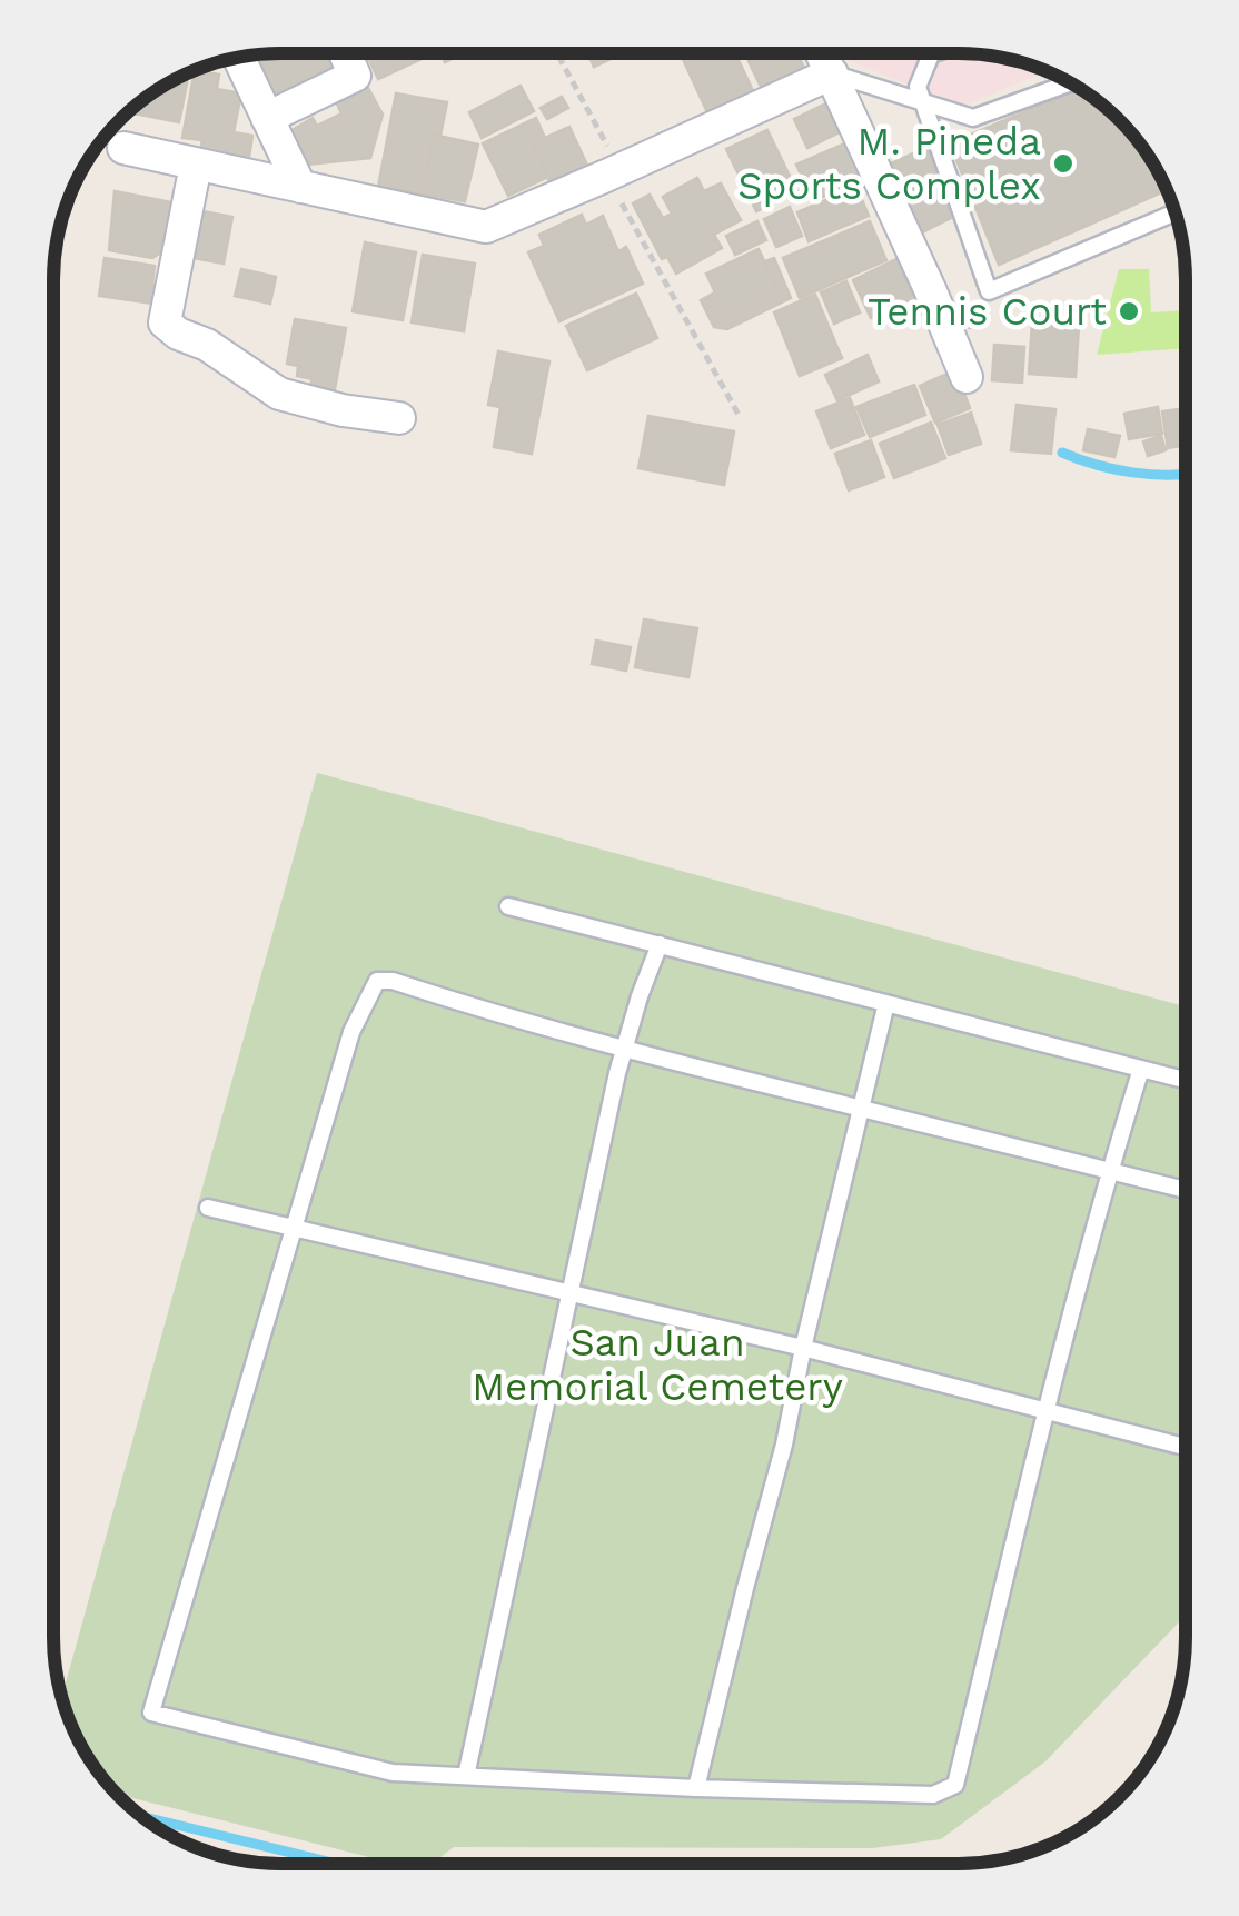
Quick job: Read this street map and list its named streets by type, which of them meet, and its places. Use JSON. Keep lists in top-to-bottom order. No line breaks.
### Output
{"parks":["San Juan Memorial Cemetery"],"places":["M. Pineda Sports Complex","Tennis Court"]}
